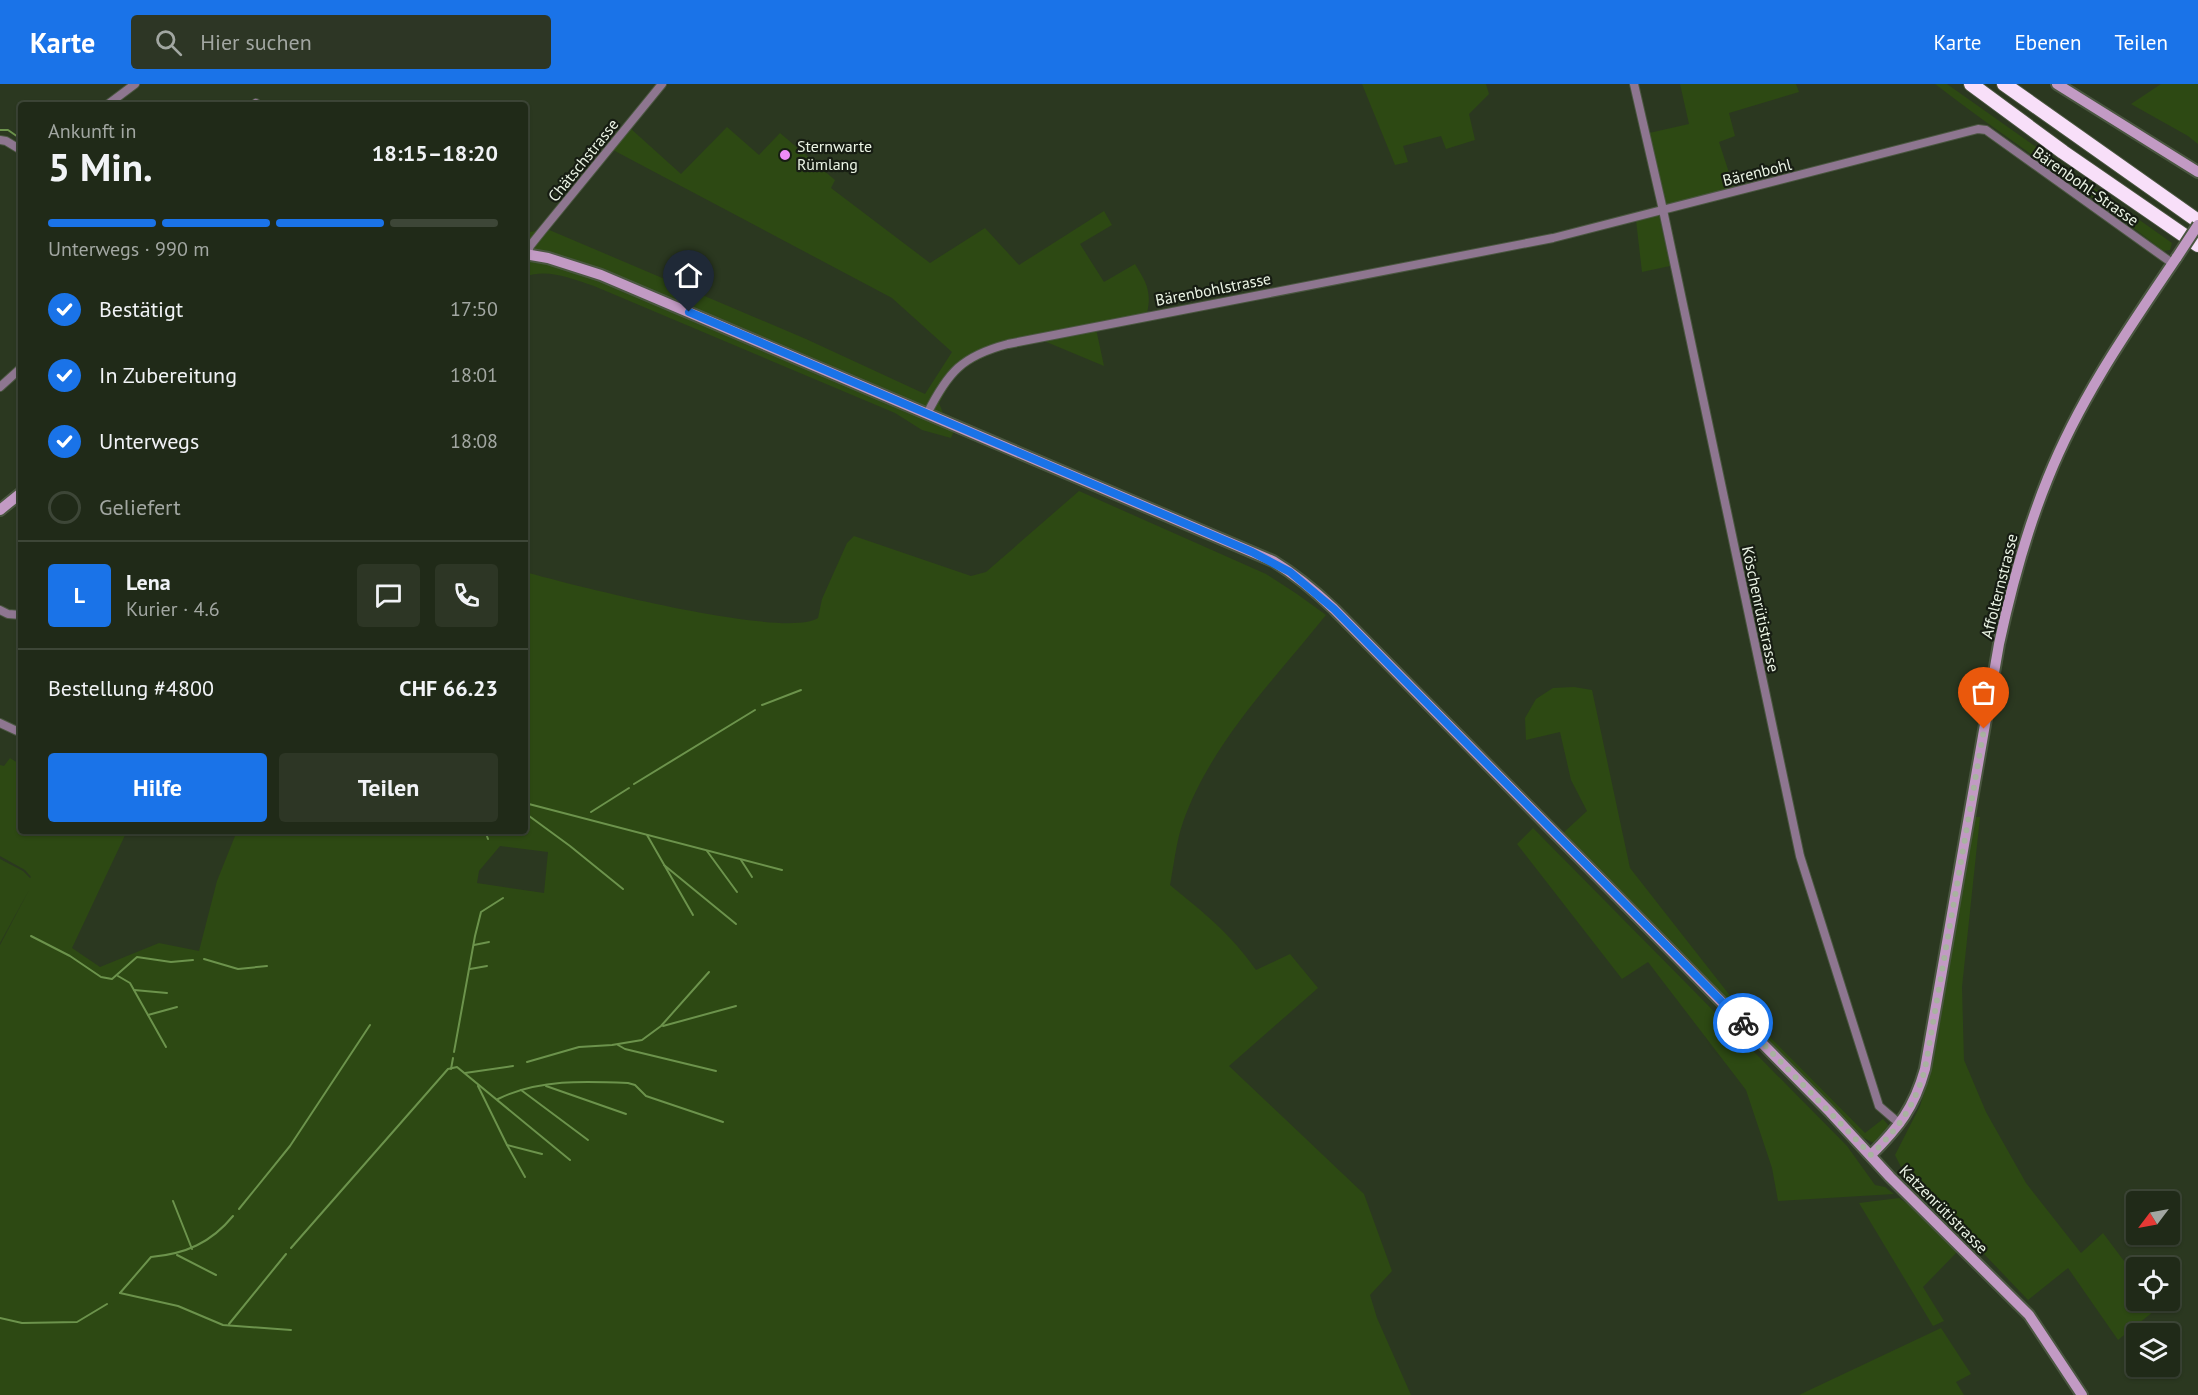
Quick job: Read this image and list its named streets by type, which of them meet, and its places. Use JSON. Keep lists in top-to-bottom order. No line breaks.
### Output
{"streets":{"street":["Chätschstrasse","Bärenbohl","Bärenbohl-Strasse","Bärenbohlstrasse","Affolternstrasse","Köschenrütistrasse","Katzenrütistrasse"]},"crossings":[["Bärenbohl","Bärenbohl-Strasse"],["Bärenbohl","Bärenbohlstrasse"],["Bärenbohl","Köschenrütistrasse"],["Bärenbohl-Strasse","Affolternstrasse"],["Bärenbohlstrasse","Katzenrütistrasse"],["Affolternstrasse","Köschenrütistrasse"],["Affolternstrasse","Katzenrütistrasse"]],"places":["Sternwarte Rümlang"],"north":"bottom left","page":{"header":"Karte","search":"Hier suchen","nav":["Karte","Ebenen","Teilen"],"heading":["5 Min.","Ankunft in","18:15–18:20"],"panel":["Lena","Kurier · 4.6","Bestellung #4800","CHF 66.23"],"bar":"Unterwegs · 990 m","list":[["Bestätigt","17:50"],["In Zubereitung","18:01"],["Unterwegs","18:08"],"Geliefert"],"round":"L","buttons":["Hilfe","Teilen"]}}
